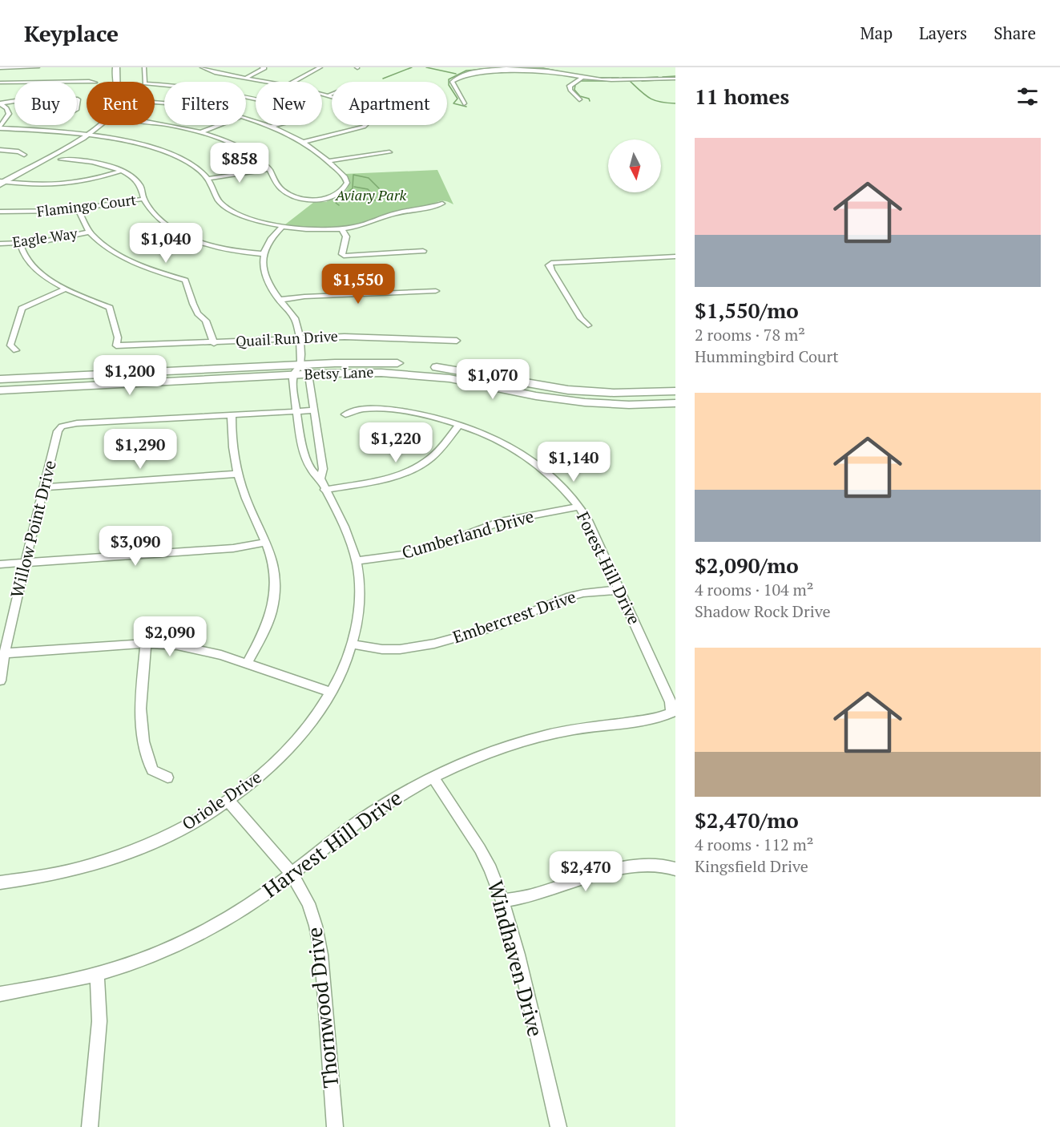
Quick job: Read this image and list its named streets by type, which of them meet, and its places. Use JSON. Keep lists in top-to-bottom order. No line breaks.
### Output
{"streets":{"main road":["Betsy Lane"],"street":["Flamingo Court","Eagle Way","Quail Run Drive","Willow Point Drive","Cumberland Drive","Forest Hill Drive","Embercrest Drive","Oriole Drive","Harvest Hill Drive","Windhaven Drive","Thornwood Drive"]},"crossings":[["Betsy Lane","Oriole Drive"],["Cumberland Drive","Forest Hill Drive"],["Cumberland Drive","Oriole Drive"],["Forest Hill Drive","Embercrest Drive"],["Forest Hill Drive","Harvest Hill Drive"],["Embercrest Drive","Oriole Drive"],["Oriole Drive","Thornwood Drive"],["Harvest Hill Drive","Windhaven Drive"],["Harvest Hill Drive","Thornwood Drive"]],"parks":["Aviary Park"],"north":"bottom","page":{"header":"Keyplace","nav":["Map","Layers","Share"],"heading":"11 homes","chip":["Buy","Rent","Filters","New","Apartment"],"list":[{"name":"$1,550/mo","note":"2 rooms · 78 m² · Hummingbird Court"},{"name":"$2,090/mo","note":"4 rooms · 104 m² · Shadow Rock Drive"},{"name":"$2,470/mo","note":"4 rooms · 112 m² · Kingsfield Drive"}],"price":["$858","$1,040","$1,550","$1,200","$1,070","$1,220","$1,290","$1,140","$3,090","$2,090","$2,470"]}}
